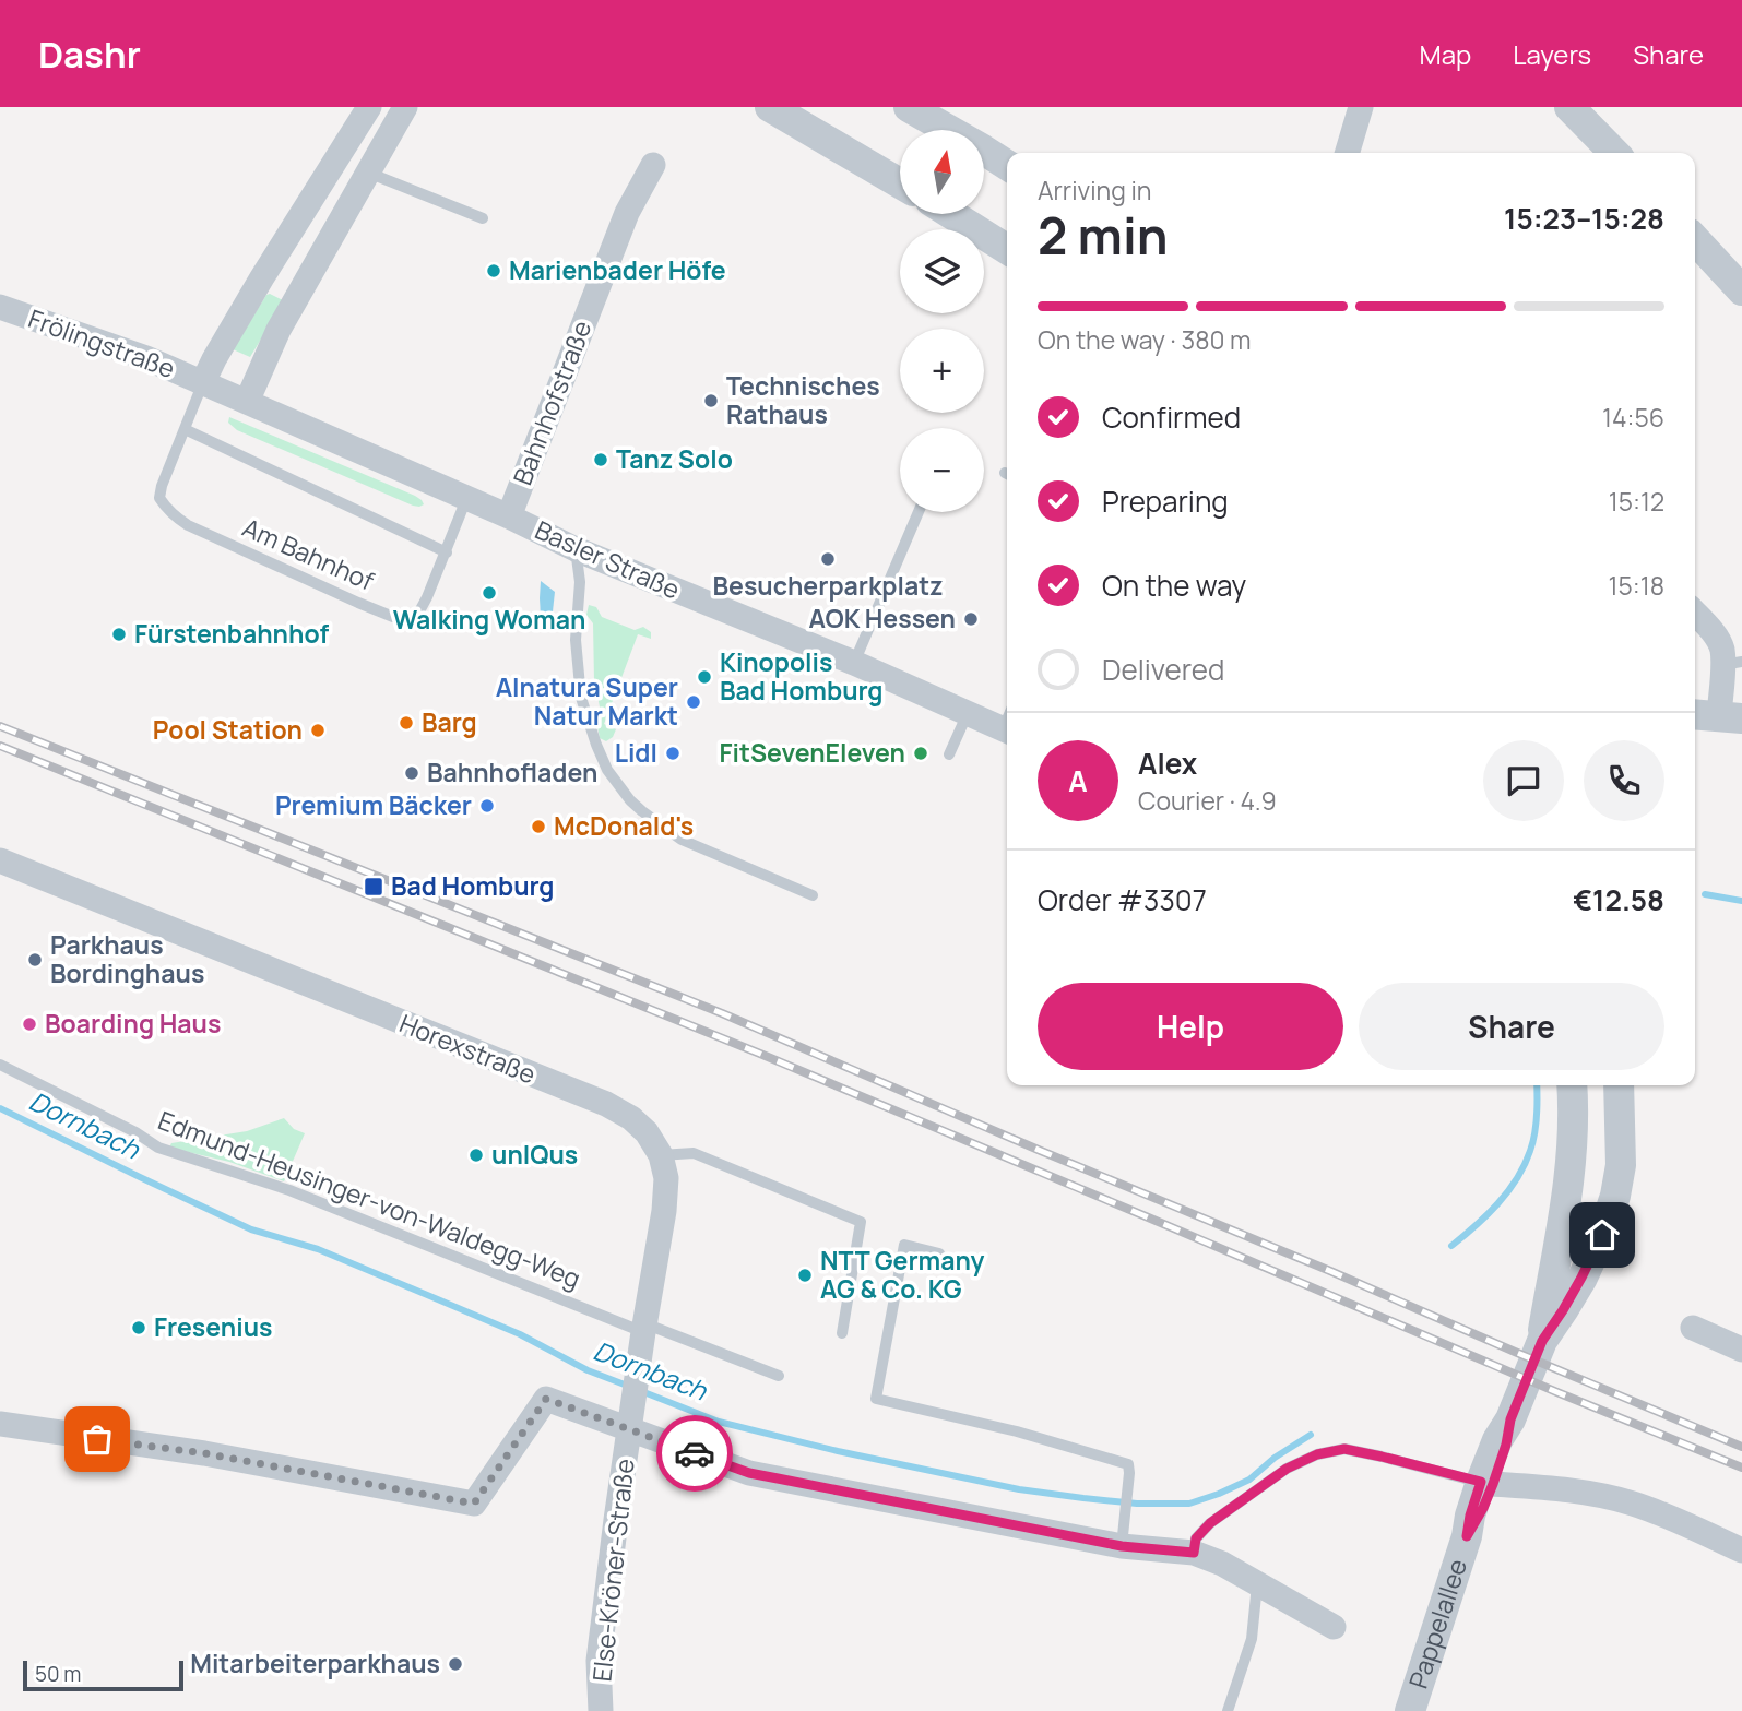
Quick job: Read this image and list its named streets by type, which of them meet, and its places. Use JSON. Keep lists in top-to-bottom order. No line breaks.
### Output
{"streets":{"street":["Frölingstraße","Bahnhofstraße","Basler Straße","Horexstraße","Else-Kröner-Straße","Pappelallee"],"lane":["Am Bahnhof","Edmund-Heusinger-von-Waldegg-Weg"]},"crossings":[["Frölingstraße","Basler Straße"],["Bahnhofstraße","Basler Straße"],["Am Bahnhof","Basler Straße"],["Horexstraße","Edmund-Heusinger-von-Waldegg-Weg"],["Horexstraße","Else-Kröner-Straße"]],"water":["Dornbach"],"places":{"other":["Marienbader Höfe","Technisches Rathaus","Tanz Solo","Besucherparkplatz","Walking Woman","AOK Hessen","Fürstenbahnhof","Kinopolis Bad Homburg","Alnatura Super Natur Markt","Barg","Pool Station","Lidl","FitSevenEleven","Bahnhofladen","Premium Bäcker","McDonald's","Parkhaus Bordinghaus","Boarding Haus","unIQus","NTT Germany AG & Co. KG","Fresenius","Mitarbeiterparkhaus"],"transit":["Bad Homburg"]},"scale_bar":"50 m","north":"top","page":{"header":"Dashr","nav":["Map","Layers","Share"],"map_buttons":["+","−"],"heading":["2 min","Arriving in","15:23–15:28"],"panel":["Alex","Courier · 4.9","Order #3307","€12.58"],"bar":"On the way · 380 m","list":[["Confirmed","14:56"],["Preparing","15:12"],["On the way","15:18"],"Delivered"],"round":"A","buttons":["Help","Share"],"scale":"50 m"}}
